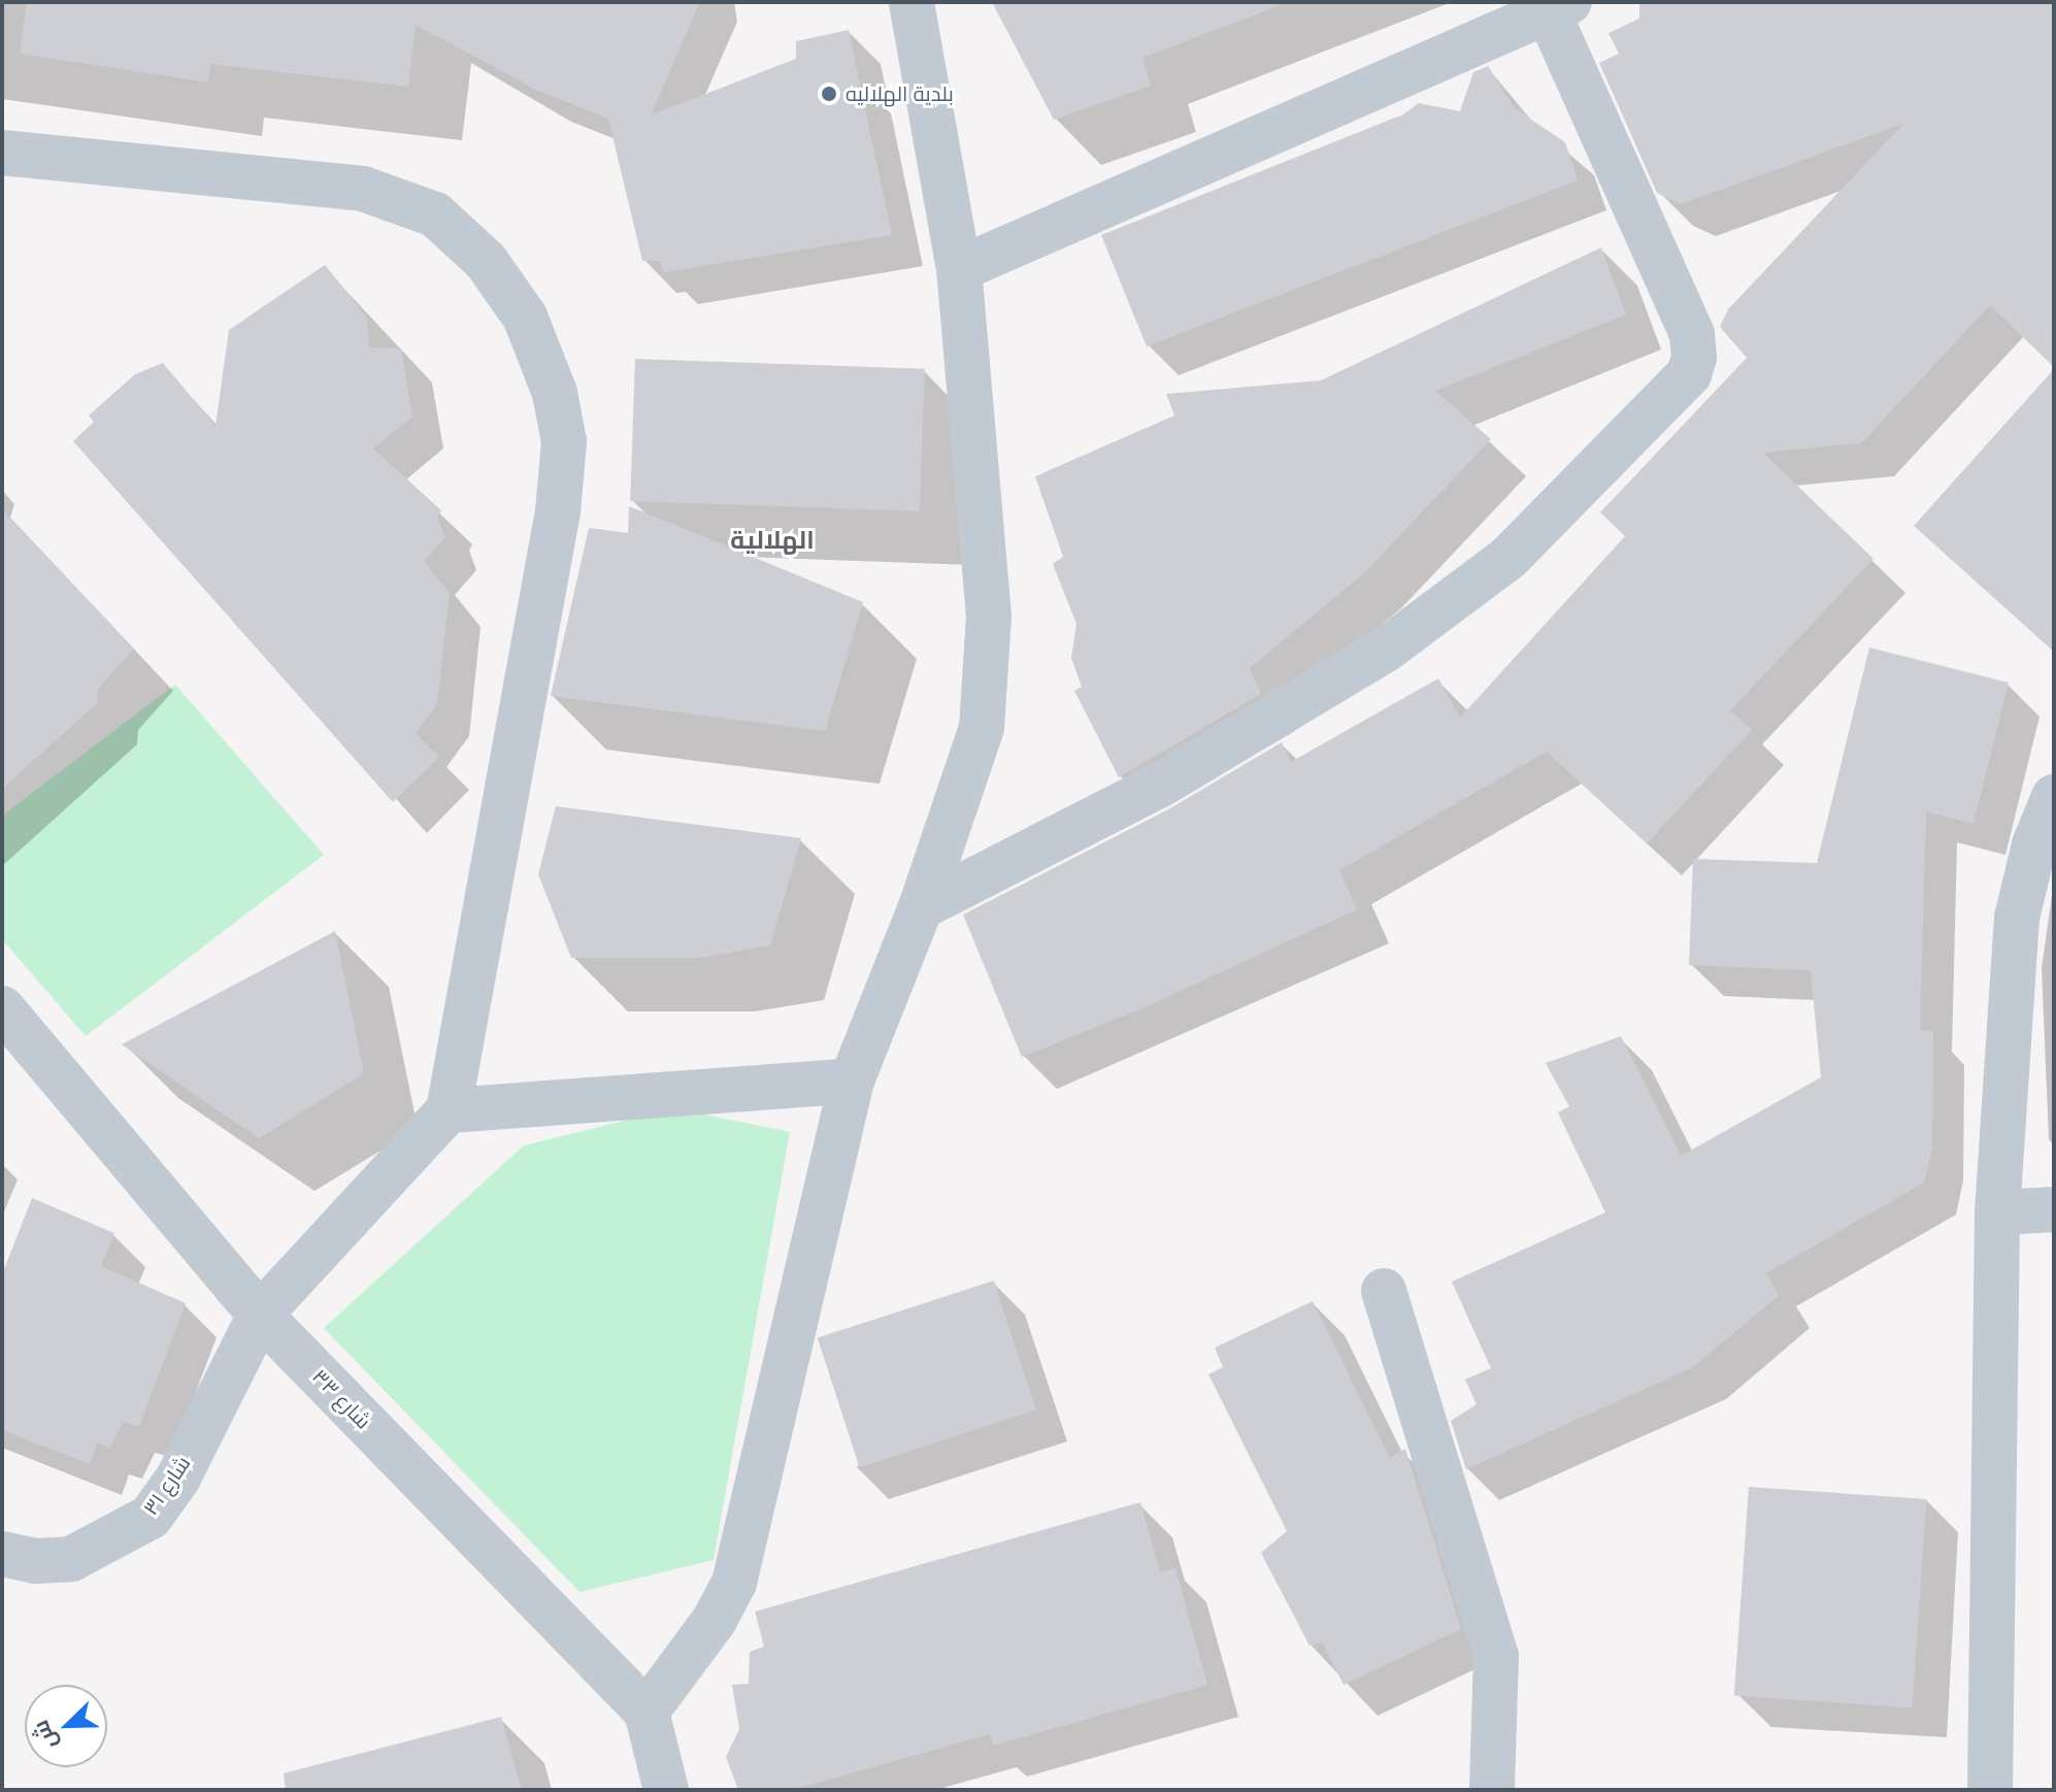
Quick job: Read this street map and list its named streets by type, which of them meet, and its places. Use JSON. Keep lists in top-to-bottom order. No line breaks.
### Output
{"streets":{"street":["شارع ٣٣","شارع ٣١"]},"crossings":[["شارع ٣٣","شارع ٣١"]],"districts":["الهلالية"],"places":["بلدية الهلاليه"],"north":"bottom left"}
